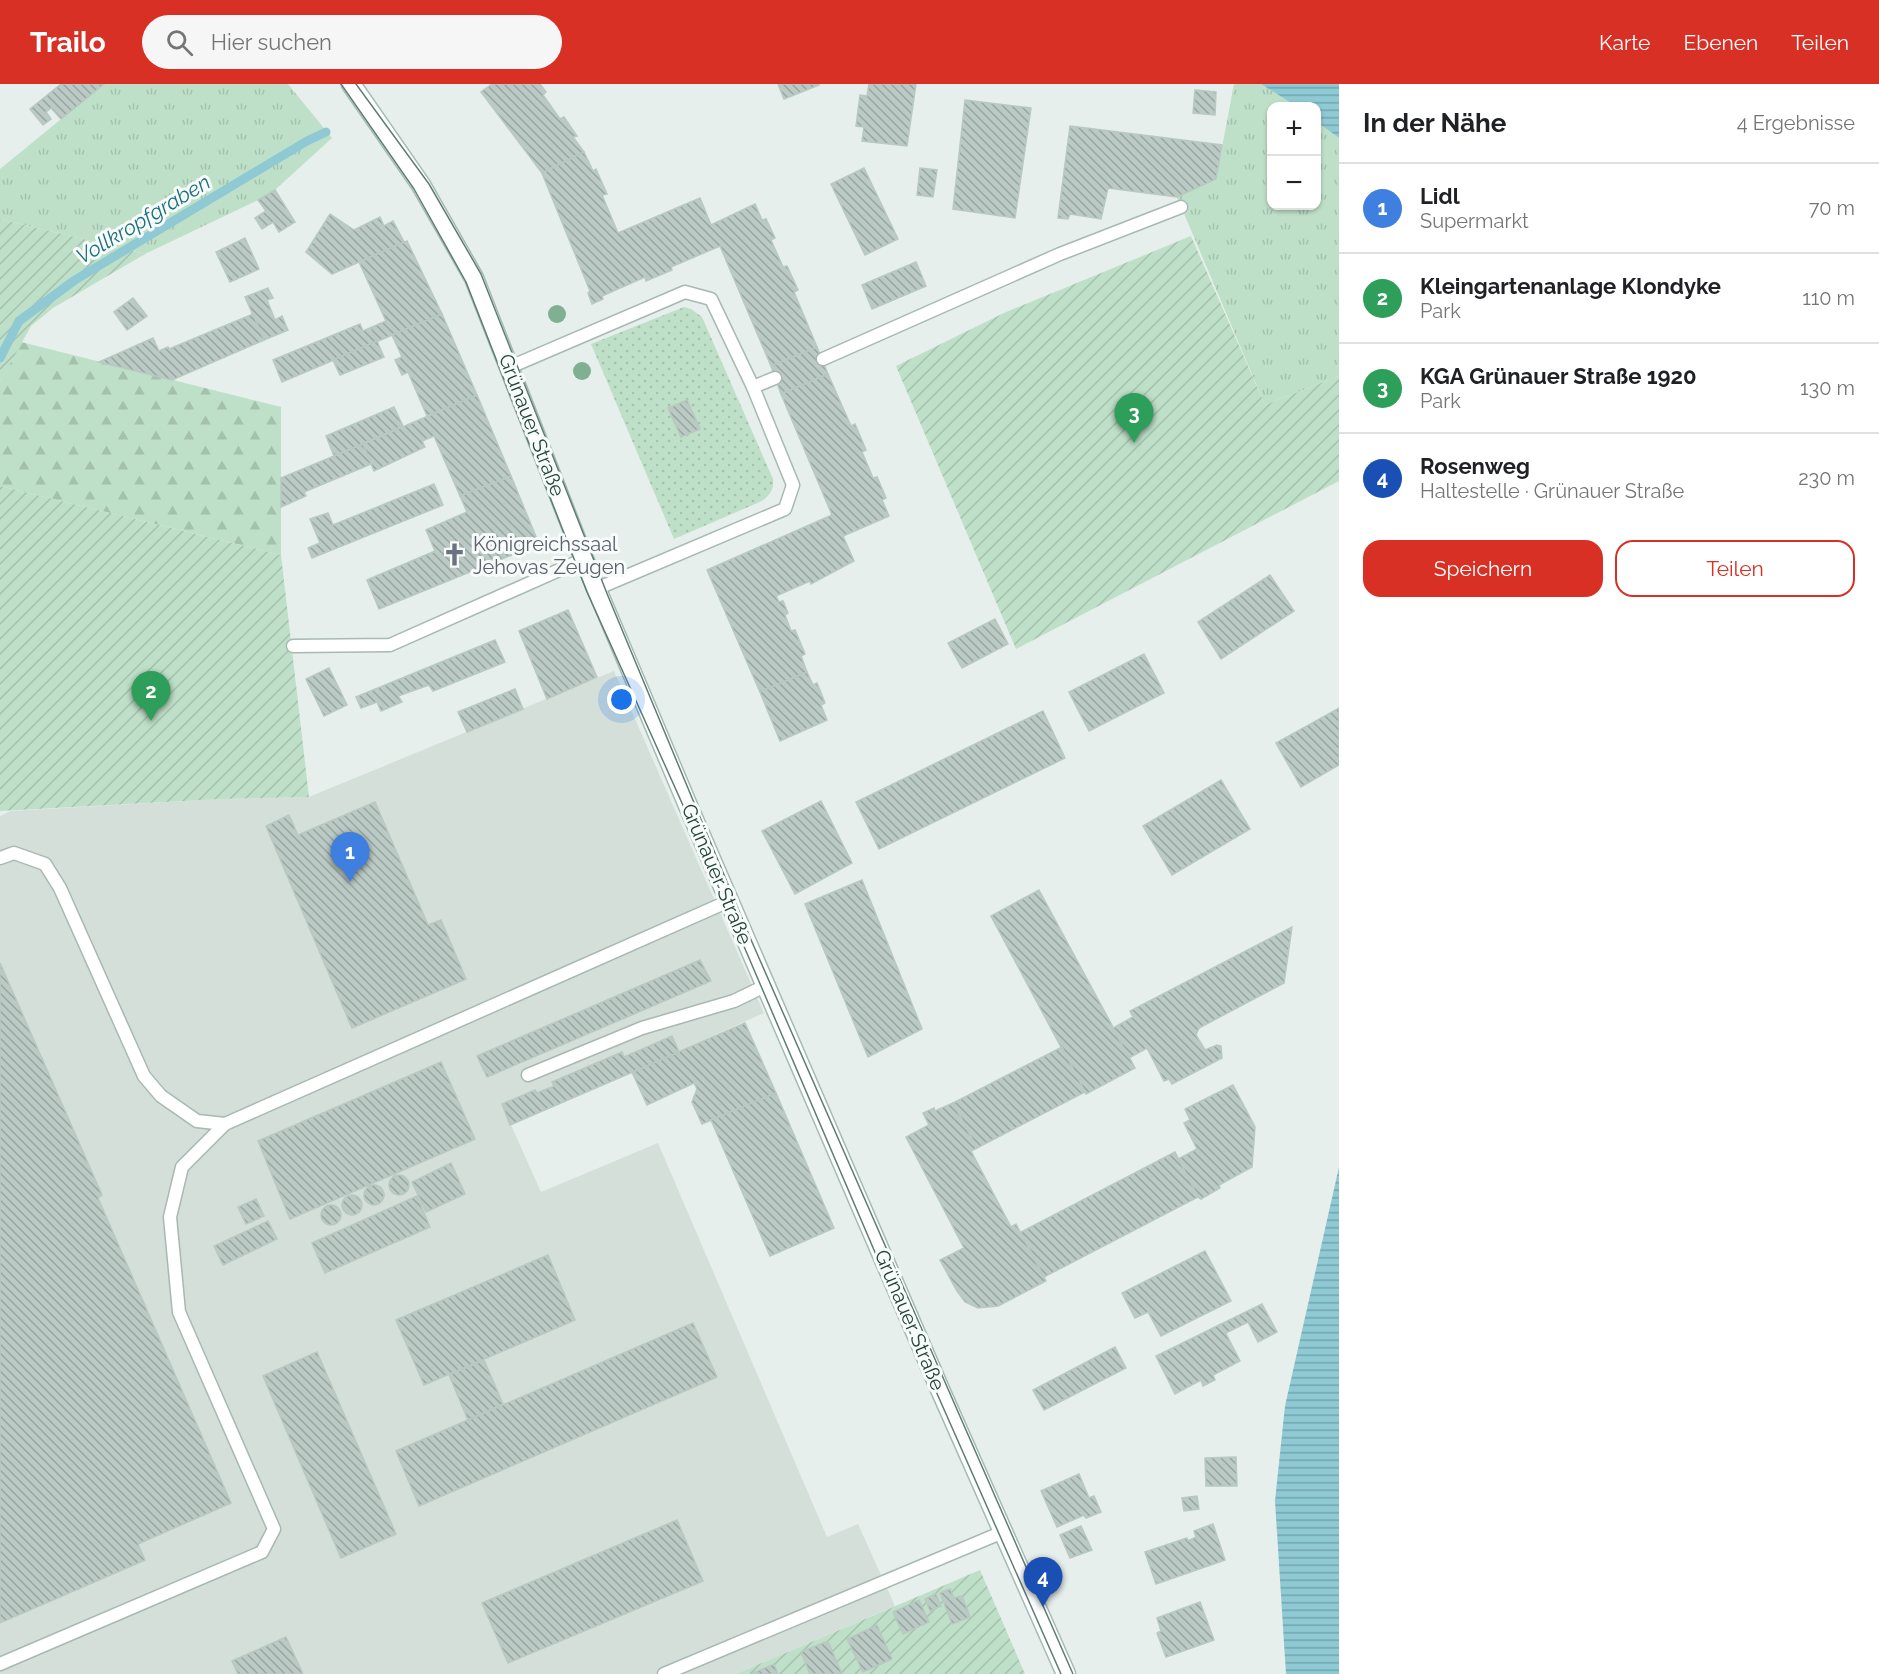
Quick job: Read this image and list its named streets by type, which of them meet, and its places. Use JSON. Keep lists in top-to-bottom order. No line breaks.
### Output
{"streets":{"main road":["Grünauer Straße"]},"water":["Vollkropfgraben"],"places":{"church":["Königreichssaal Jehovas Zeugen"]},"page":{"header":"Trailo","search":"Hier suchen","nav":["Karte","Ebenen","Teilen"],"heading":["In der Nähe","4 Ergebnisse"],"map_buttons":["+","−"],"list":[{"mark":"1","name":"Lidl","note":"Supermarkt","value":"70 m"},{"mark":"2","name":"Kleingartenanlage Klondyke","note":"Park","value":"110 m"},{"mark":"3","name":"KGA Grünauer Straße 1920","note":"Park","value":"130 m"},{"mark":"4","name":"Rosenweg","note":"Haltestelle · Grünauer Straße","value":"230 m"}],"pins":["3","2","1","4"],"buttons":["Speichern","Teilen"]}}
